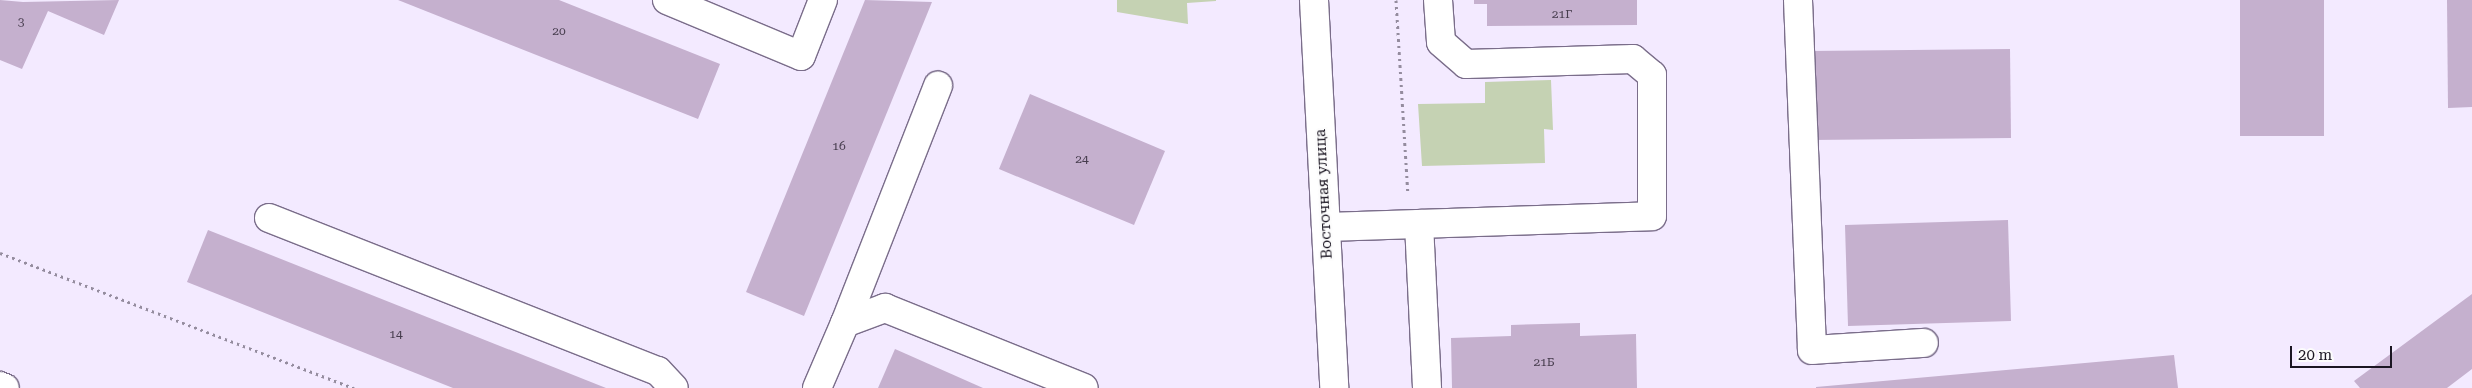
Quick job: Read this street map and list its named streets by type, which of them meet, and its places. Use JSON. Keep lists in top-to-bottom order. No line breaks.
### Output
{"streets":{"street":["Восточная улица"]},"house_numbers":["21Г","3","20","16","24","14","21Б"],"scale_bar":"20 m"}
